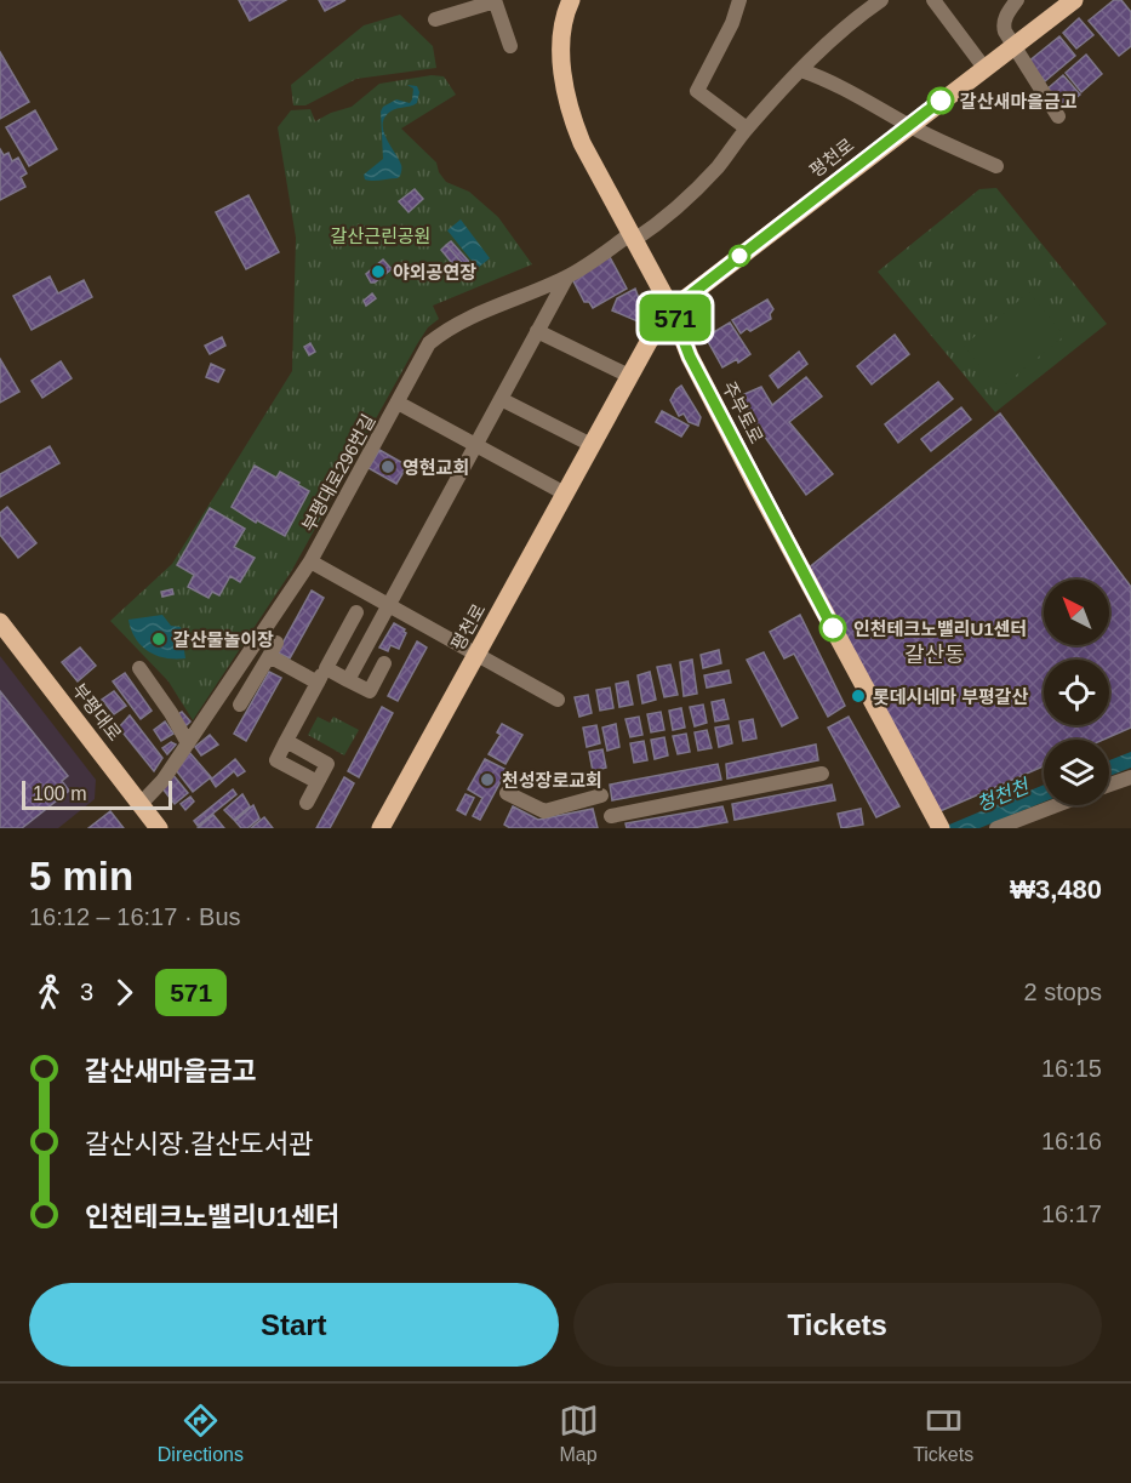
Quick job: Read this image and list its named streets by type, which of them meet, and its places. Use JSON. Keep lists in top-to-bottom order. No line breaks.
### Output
{"streets":{"main road":["평천로","주부토로","부평대로"],"street":["부평대로296번길"]},"crossings":[["평천로","주부토로"],["주부토로","부평대로296번길"],["부평대로296번길","부평대로"]],"districts":["갈산동"],"water":["청천천"],"parks":["갈산근린공원"],"places":["갈산새마을금고","야외공연장","영현교회","인천테크노밸리U1센터","갈산물놀이장","롯데시네마 부평갈산","천성장로교회"],"lines":["bus line 571"],"scale_bar":"100 m","north":"top left","page":{"on_map":"571","scale":"100 m","heading":["5 min","16:12 – 16:17 · Bus","₩3,480"],"legs":["3","571","2 stops"],"list":[{"name":"갈산새마을금고","value":"16:15"},{"name":"갈산시장.갈산도서관","value":"16:16"},{"name":"인천테크노밸리U1센터","value":"16:17"}],"buttons":["Start","Tickets"],"tabs":["Directions","Map","Tickets"]}}
